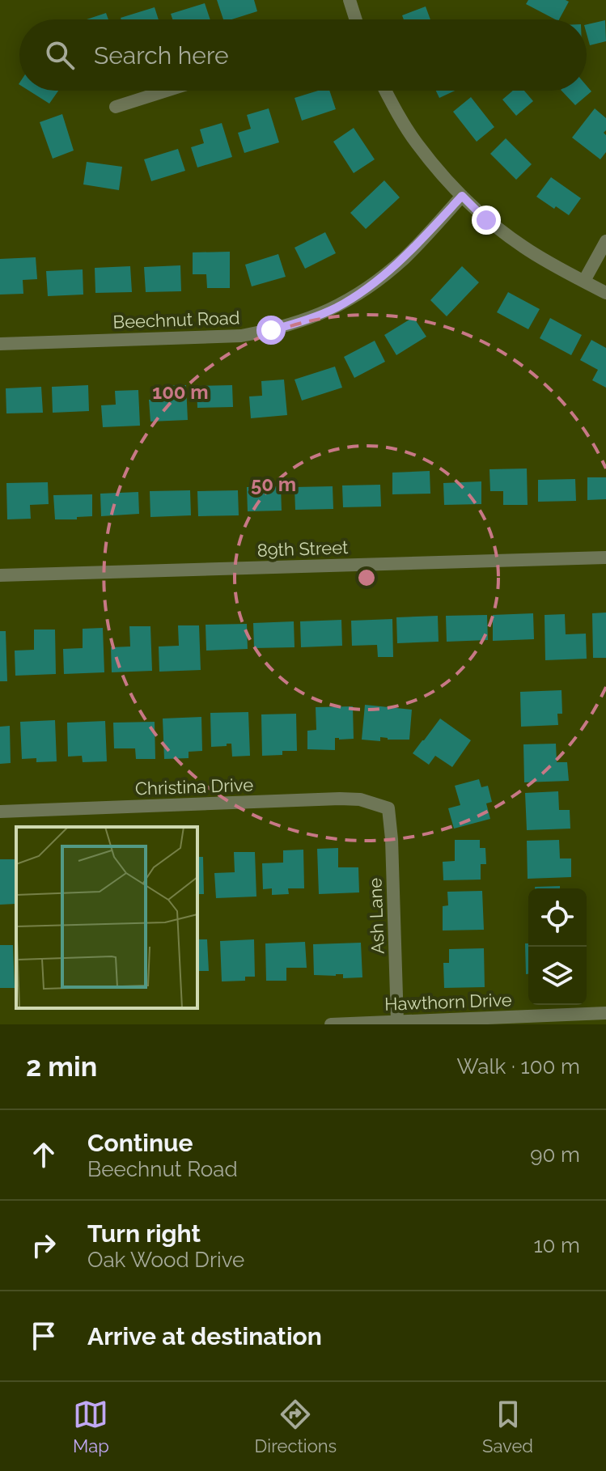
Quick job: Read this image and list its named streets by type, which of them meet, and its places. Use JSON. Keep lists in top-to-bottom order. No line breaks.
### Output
{"streets":{"street":["Beechnut Road","89th Street","Christina Drive","Ash Lane","Hawthorn Drive"]},"crossings":[["Christina Drive","Ash Lane"],["Ash Lane","Hawthorn Drive"]],"page":{"search":"Search here","heading":["2 min","Walk · 100 m"],"list":[["Continue","Beechnut Road","90 m"],["Turn right","Oak Wood Drive","10 m"],"Arrive at destination"],"nav":["Map","Directions","Saved"]},"rings":["100 m","50 m"]}
